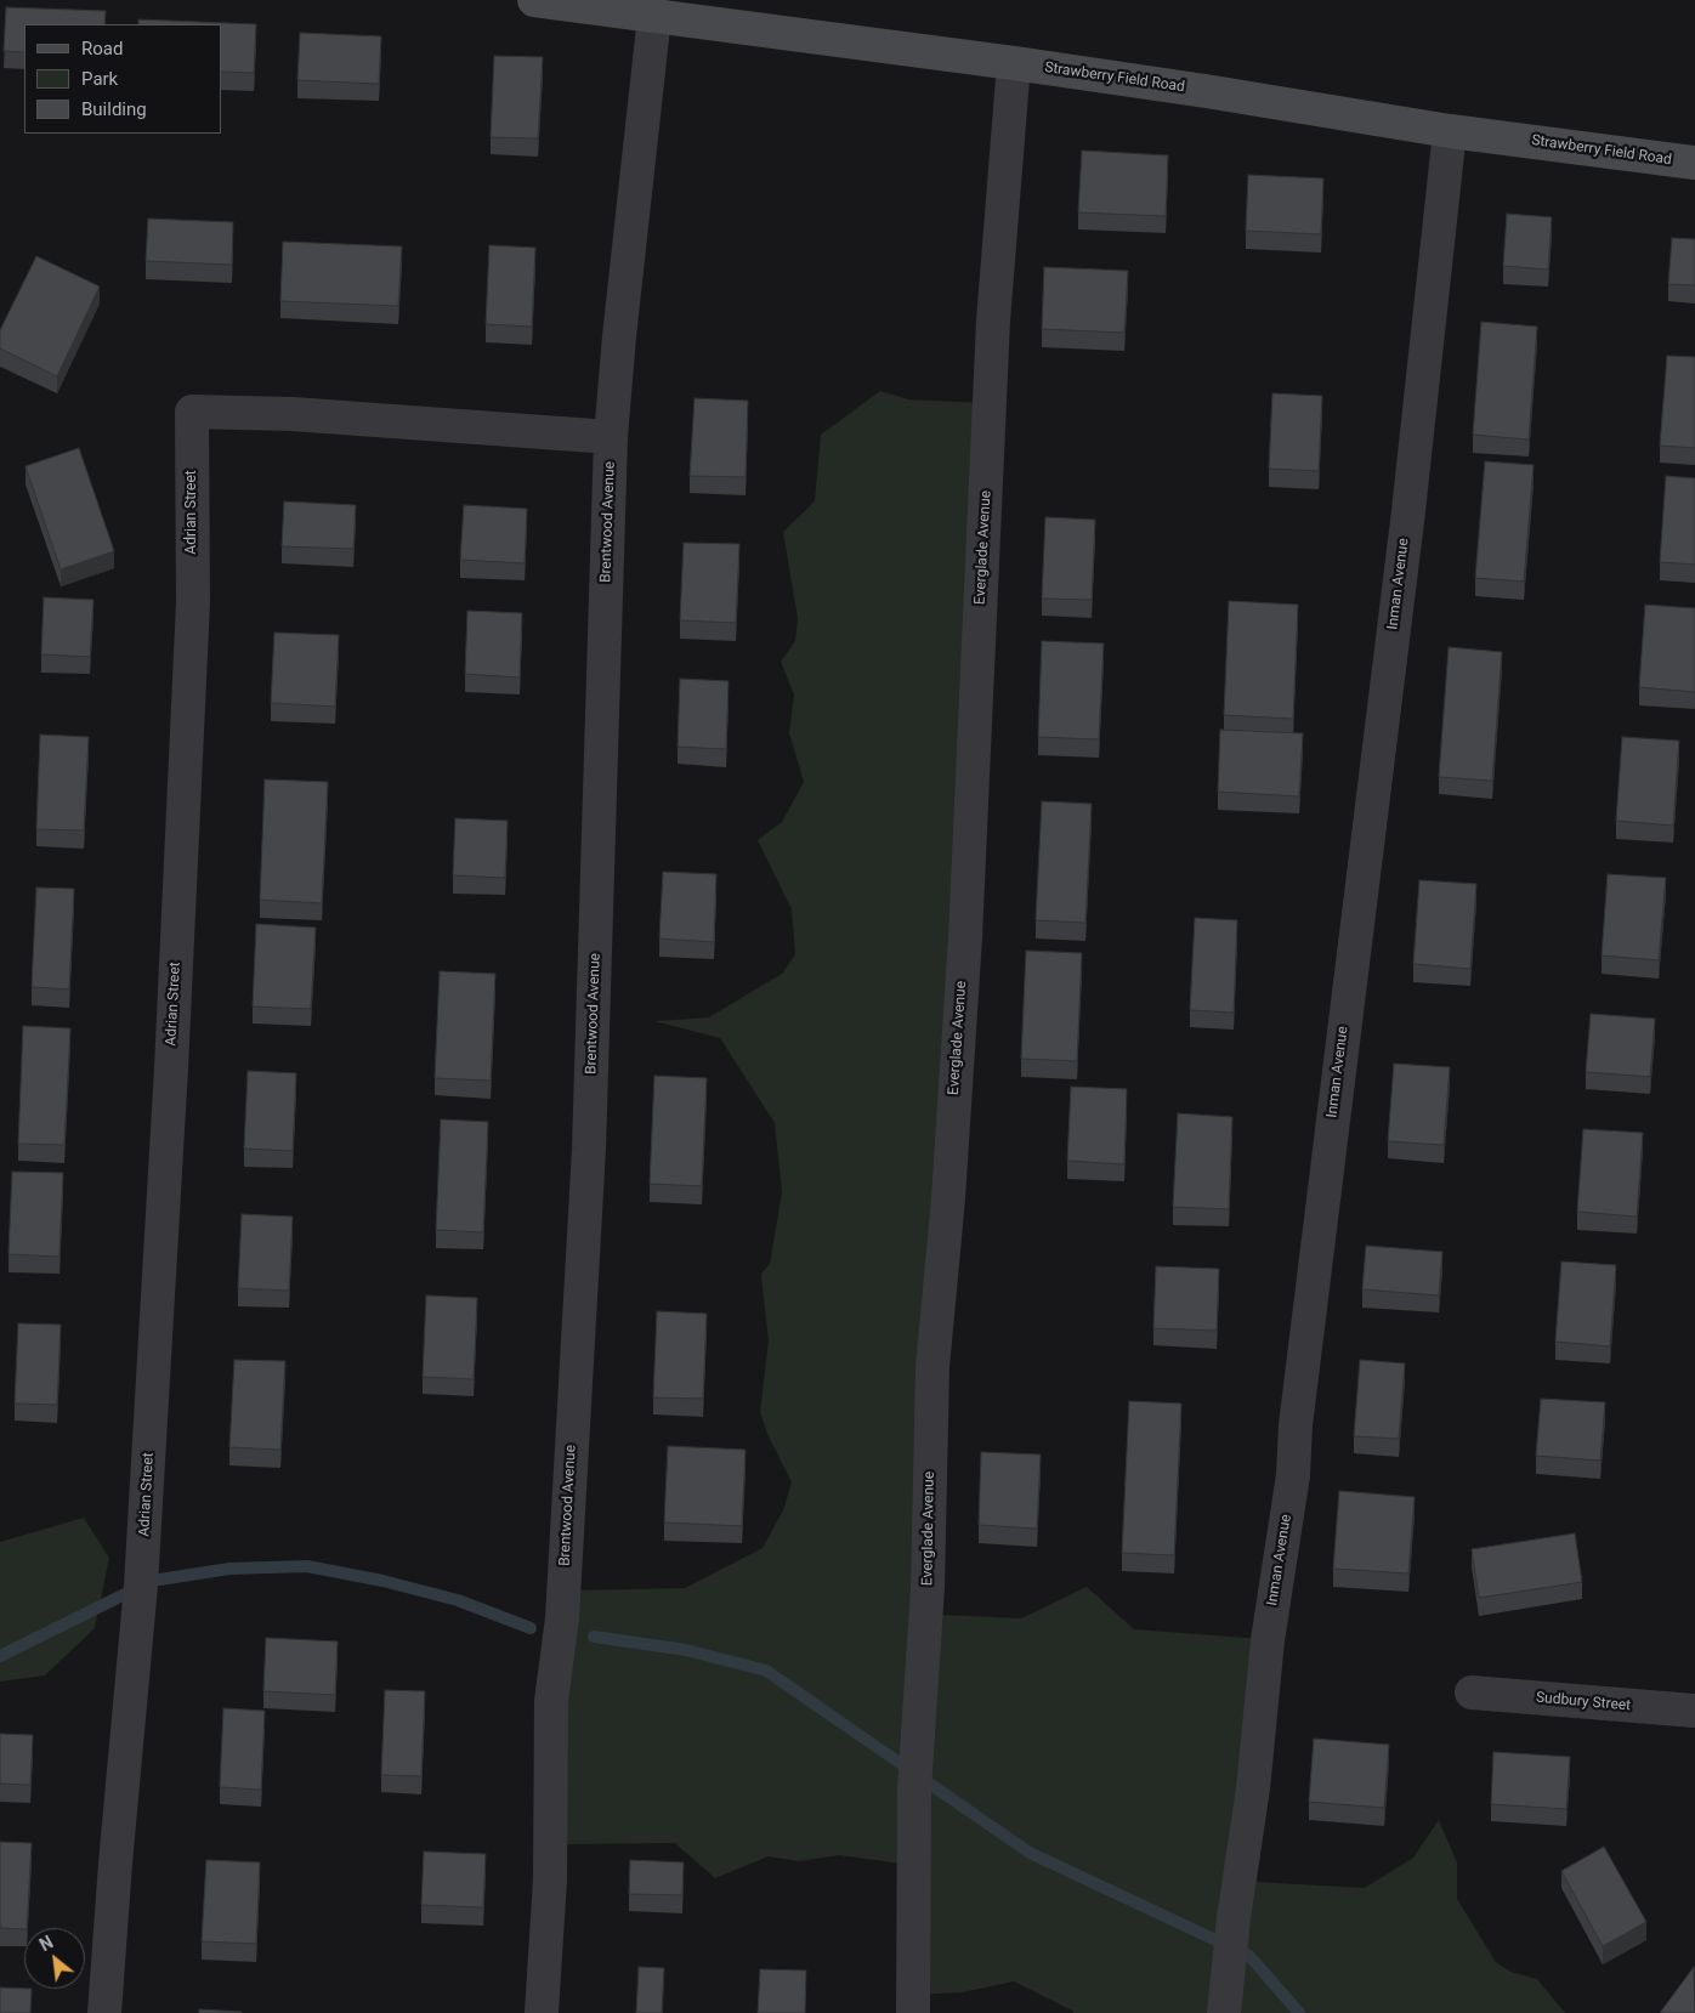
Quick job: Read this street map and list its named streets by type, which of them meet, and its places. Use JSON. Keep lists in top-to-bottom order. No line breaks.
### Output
{"streets":{"street":["Strawberry Field Road","Adrian Street","Brentwood Avenue","Everglade Avenue","Inman Avenue","Sudbury Street"]},"crossings":[["Strawberry Field Road","Brentwood Avenue"],["Strawberry Field Road","Everglade Avenue"],["Strawberry Field Road","Inman Avenue"],["Adrian Street","Brentwood Avenue"]],"legend":["Road","Park","Building"],"north":"top left"}
